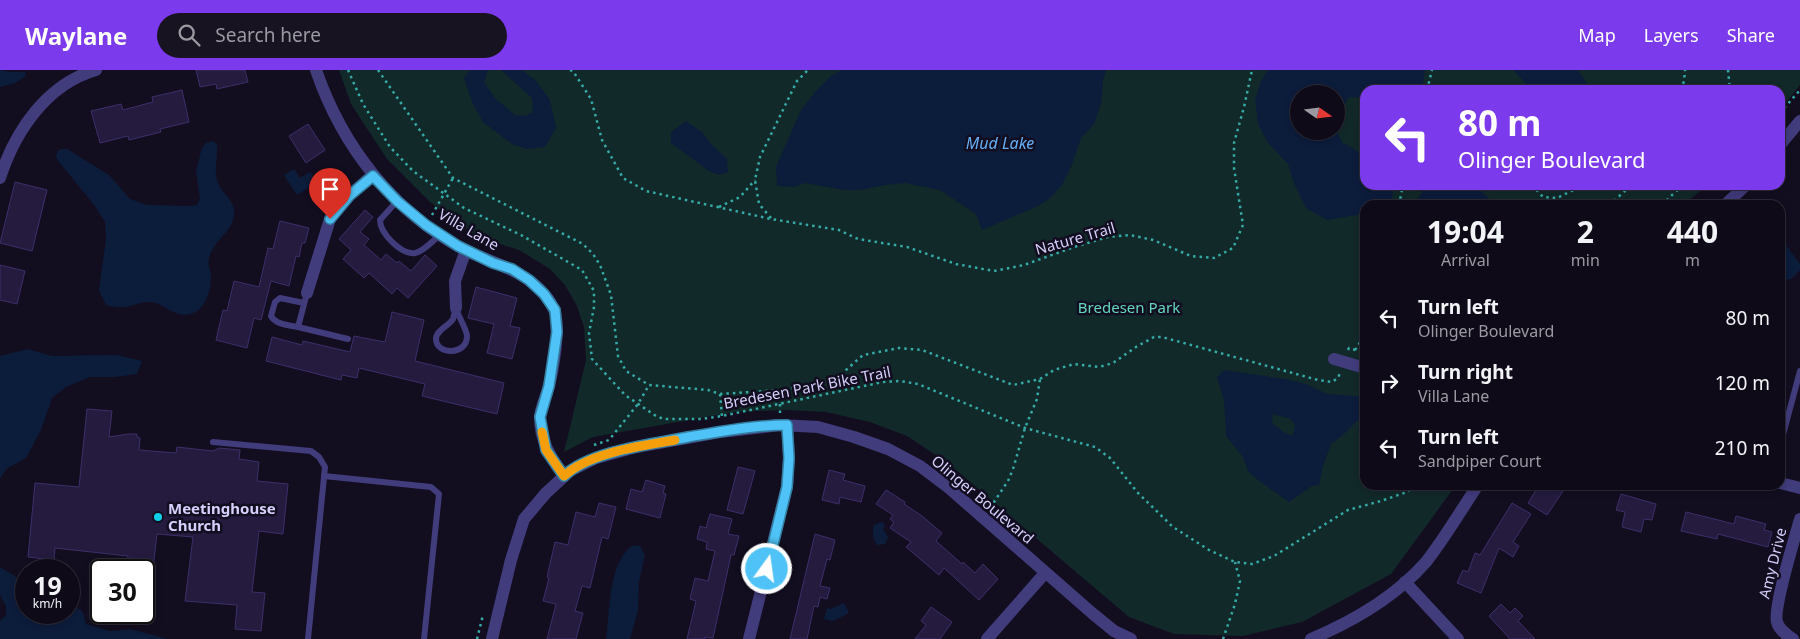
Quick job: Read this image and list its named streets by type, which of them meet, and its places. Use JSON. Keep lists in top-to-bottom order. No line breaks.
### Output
{"streets":{"street":["Villa Lane","Olinger Boulevard","Amy Drive"],"path":["Nature Trail","Bredesen Park Bike Trail"]},"crossings":[["Villa Lane","Olinger Boulevard"]],"water":["Mud Lake"],"parks":["Bredesen Park"],"places":["Meetinghouse Church"],"north":"right","page":{"header":"Waylane","search":"Search here","nav":["Map","Layers","Share"],"turn":["80 m","Olinger Boulevard"],"eta":["19:04","Arrival","2","min","440","m"],"list":[{"name":"Turn left","note":"Olinger Boulevard","value":"80 m"},{"name":"Turn right","note":"Villa Lane","value":"120 m"},{"name":"Turn left","note":"Sandpiper Court","value":"210 m"}],"speed":"19 km/h","limit":"30"}}
